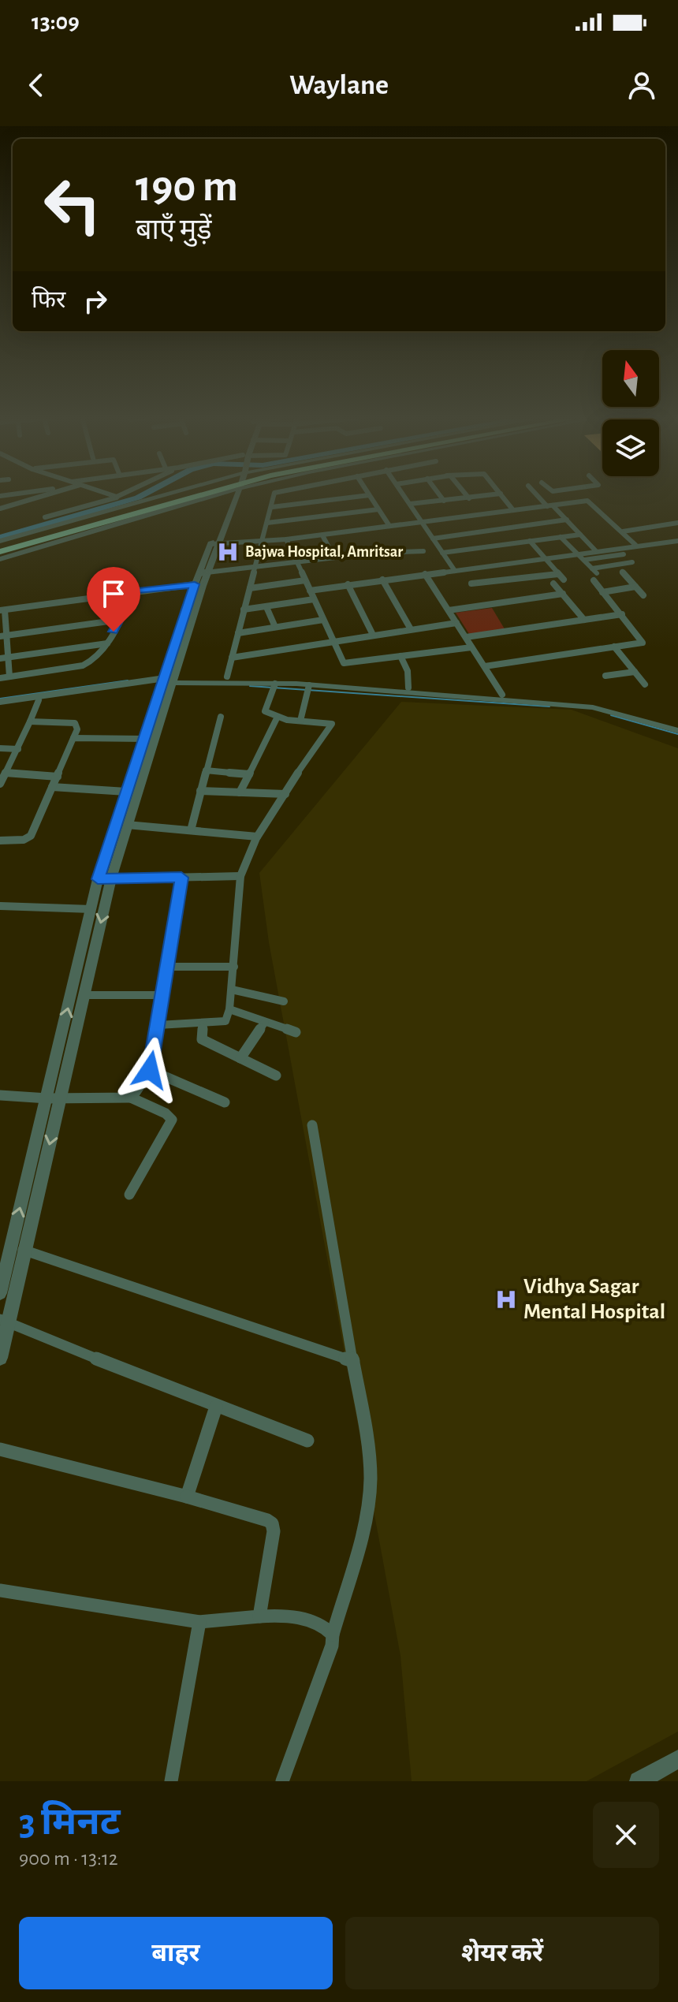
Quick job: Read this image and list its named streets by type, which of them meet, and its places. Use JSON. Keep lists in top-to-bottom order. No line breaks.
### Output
{"places":{"hospital":["Bajwa Hospital, Amritsar","Vidhya Sagar Mental Hospital"]},"north":"top","page":{"status":"13:09","header":"Waylane","turn":["190 m","बाएँ मुड़ें"],"then":"फिर","heading":["3 मिनट","900 m · 13:12"],"buttons":["बाहर","शेयर करें"]}}
